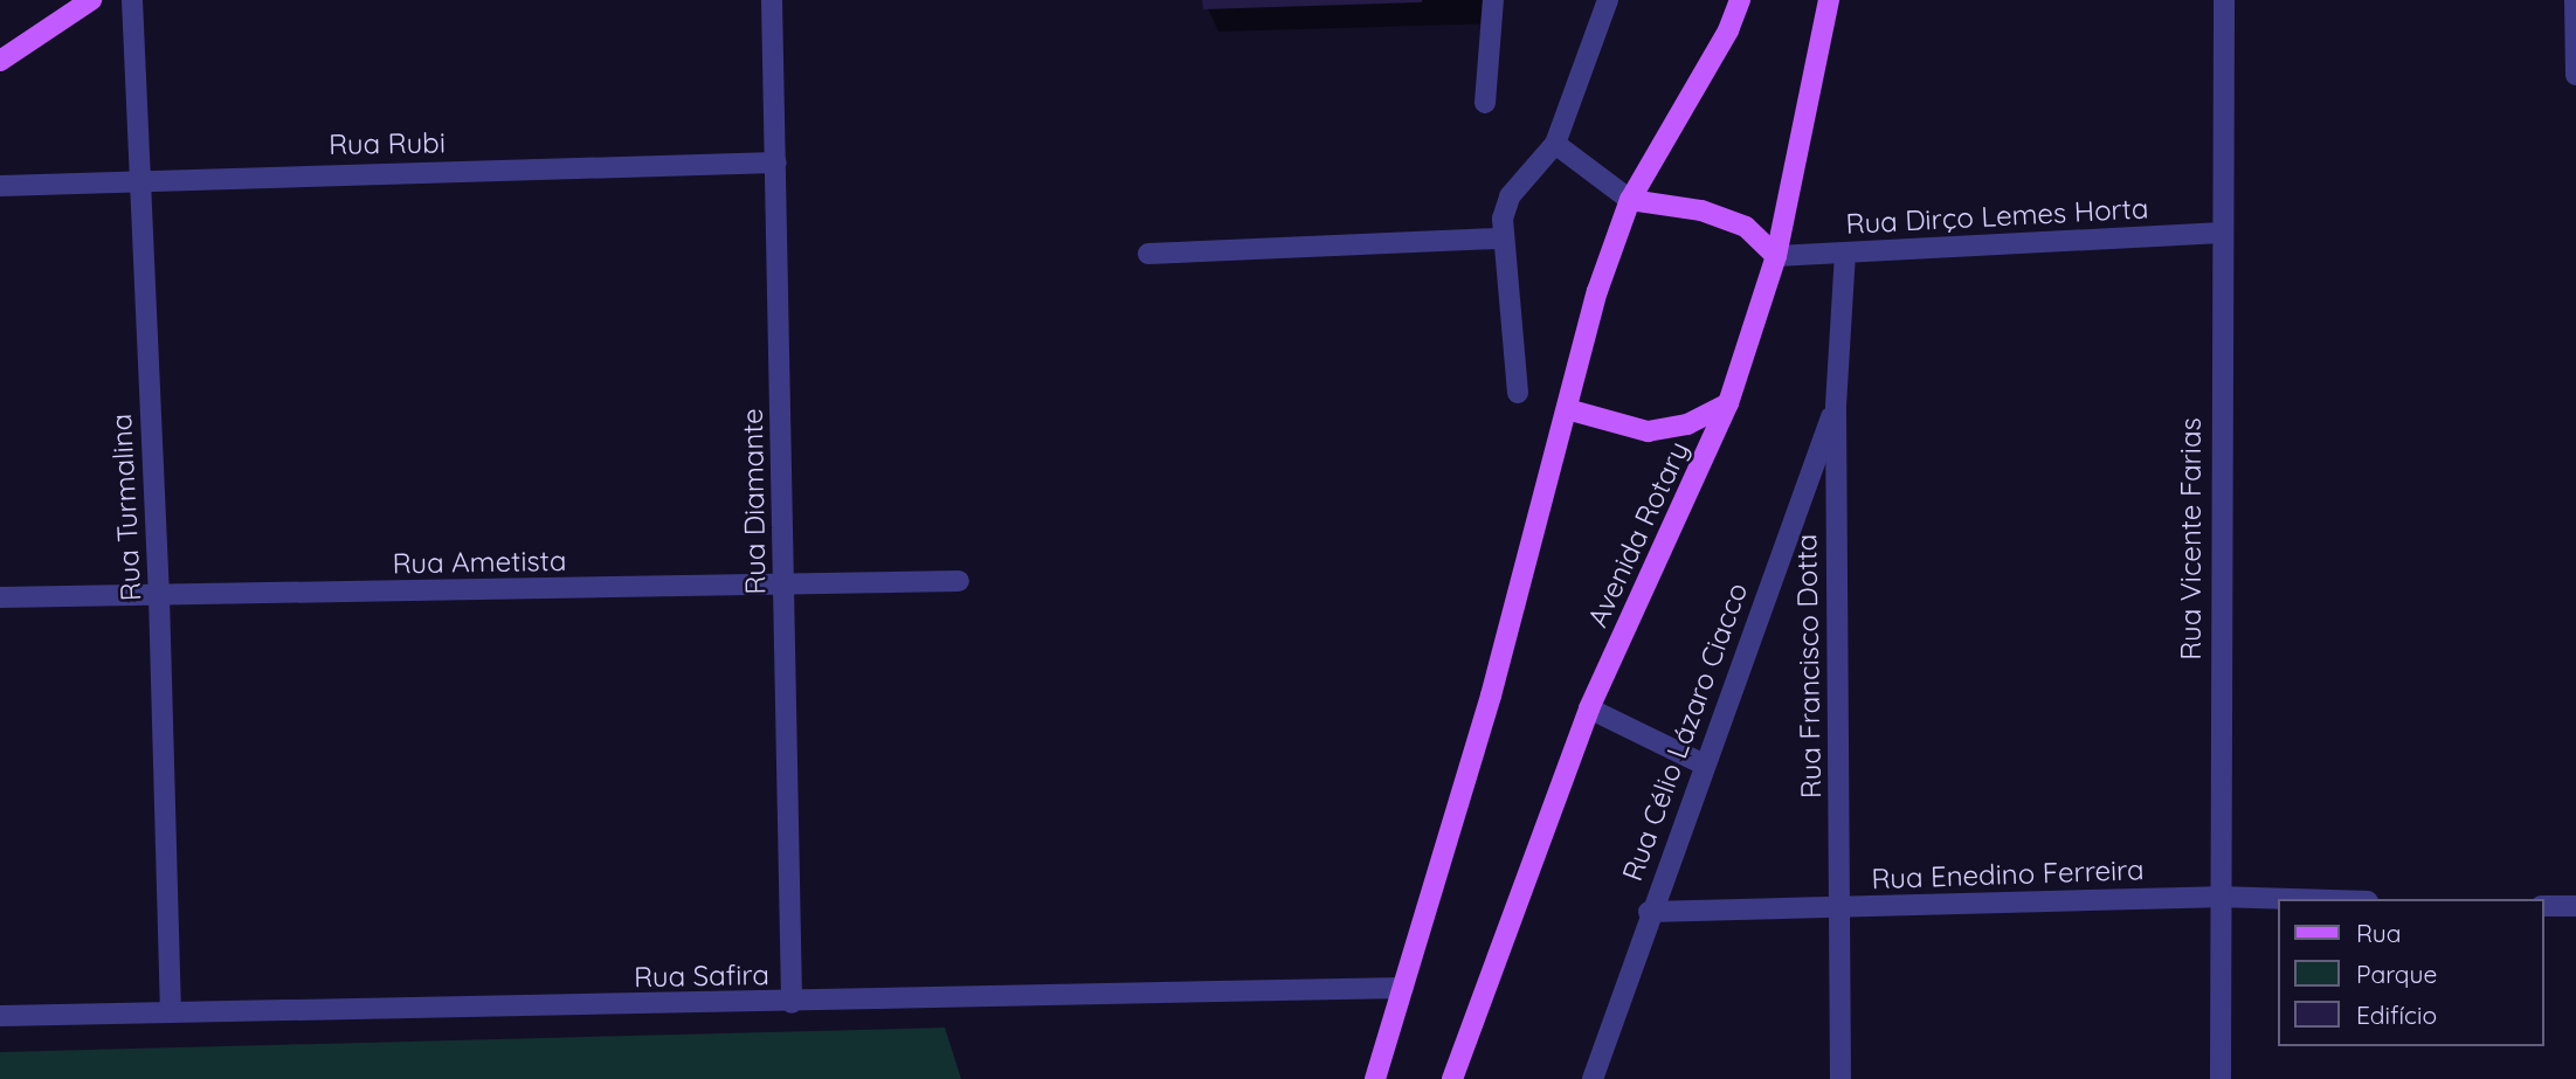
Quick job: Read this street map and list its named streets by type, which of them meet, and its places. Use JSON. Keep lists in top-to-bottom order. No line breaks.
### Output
{"streets":{"main road":["Avenida Rotary"],"street":["Rua Rubi","Rua Dirço Lemes Horta","Rua Diamante","Rua Turmalina","Rua Vicente Farias","Rua Ametista","Rua Francisco Dotta","Rua Célio Lázaro Ciacco","Rua Enedino Ferreira","Rua Safira"]},"crossings":[["Rua Rubi","Rua Diamante"],["Rua Rubi","Rua Turmalina"],["Rua Dirço Lemes Horta","Avenida Rotary"],["Rua Dirço Lemes Horta","Rua Vicente Farias"],["Rua Dirço Lemes Horta","Rua Francisco Dotta"],["Rua Diamante","Rua Ametista"],["Rua Diamante","Rua Safira"],["Rua Turmalina","Rua Ametista"],["Rua Turmalina","Rua Safira"],["Rua Vicente Farias","Rua Enedino Ferreira"],["Rua Francisco Dotta","Rua Célio Lázaro Ciacco"],["Rua Francisco Dotta","Rua Enedino Ferreira"],["Rua Célio Lázaro Ciacco","Rua Enedino Ferreira"]],"legend":["Rua","Parque","Edifício"]}
